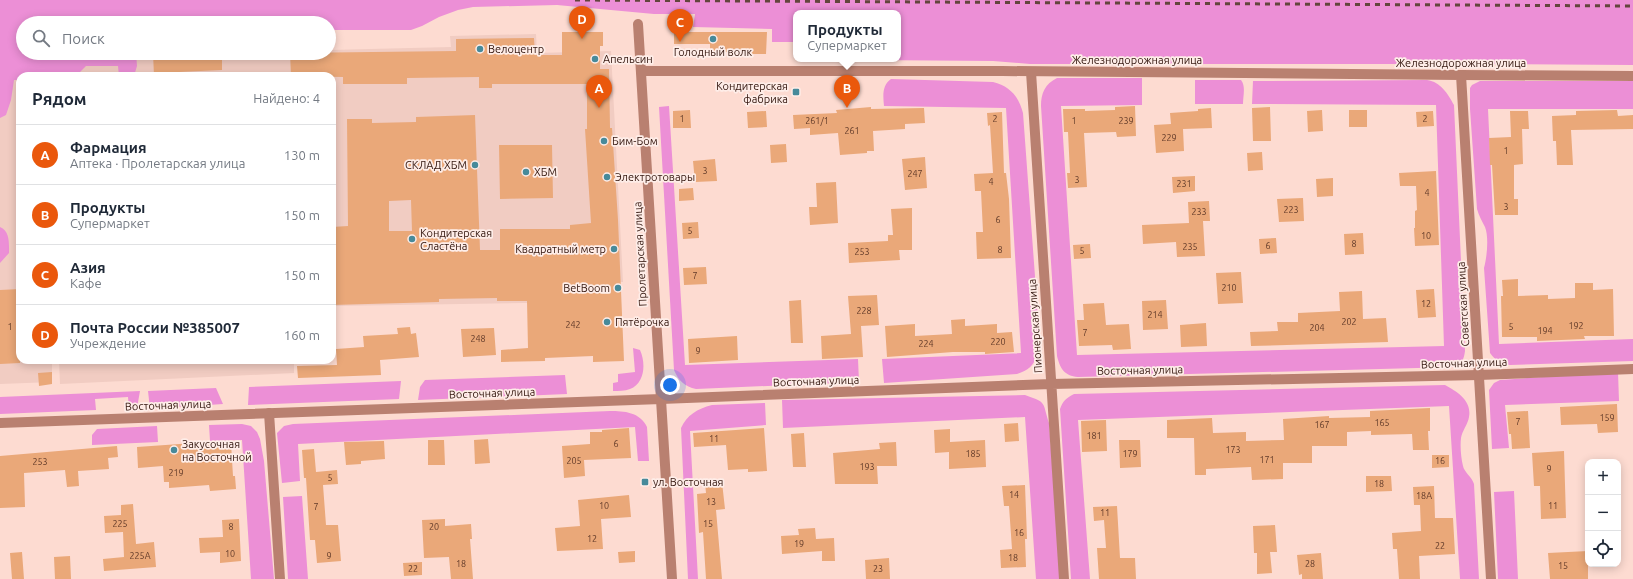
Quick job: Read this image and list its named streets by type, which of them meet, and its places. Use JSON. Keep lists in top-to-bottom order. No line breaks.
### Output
{"streets":{"street":["Железнодорожная улица","Пролетарская улица","Советская улица","Пионерская улица","Восточная улица"]},"crossings":[["Железнодорожная улица","Пролетарская улица"],["Железнодорожная улица","Советская улица"],["Железнодорожная улица","Пионерская улица"],["Пролетарская улица","Восточная улица"],["Советская улица","Восточная улица"],["Пионерская улица","Восточная улица"]],"places":{"other":["Голодный волк","Велоцентр","Апельсин","Бим-Бом","СКЛАД ХБМ","ХБМ","Электротовары","Кондитерская Сластёна","Квадратный метр","BetBoom","Пятёрочка","Закусочная на Восточной"],"transit":["Кондитерская фабрика","ул. Восточная"]},"house_numbers":["1","2","2","261/1","1","239","261","229","1","3","247","3","4","231","4","3","223","233","6","5","10","8","6","235","8","5","253","7","210","12","228","214","202","242","192","1","5","204","194","7","248","220","224","9","159","7","165","167","181","11","6","173","185","179","171","205","16","253","193","9","219","5","18","14","18А","13","10","11","7","11","225","15","8","20","16","12","19","22","10","225А","9","18","18","28","15","22","23"],"page":{"pins":["D","C","A","B"],"popup":["Продукты","Супермаркет"],"search":"Поиск","heading":["Рядом","Найдено: 4"],"list":[{"mark":"A","name":"Фармация","note":"Аптека · Пролетарская улица","value":"130 m"},{"mark":"B","name":"Продукты","note":"Супермаркет","value":"150 m"},{"mark":"C","name":"Азия","note":"Кафе","value":"150 m"},{"mark":"D","name":"Почта России №385007","note":"Учреждение","value":"160 m"}],"map_buttons":["+","−"]}}
